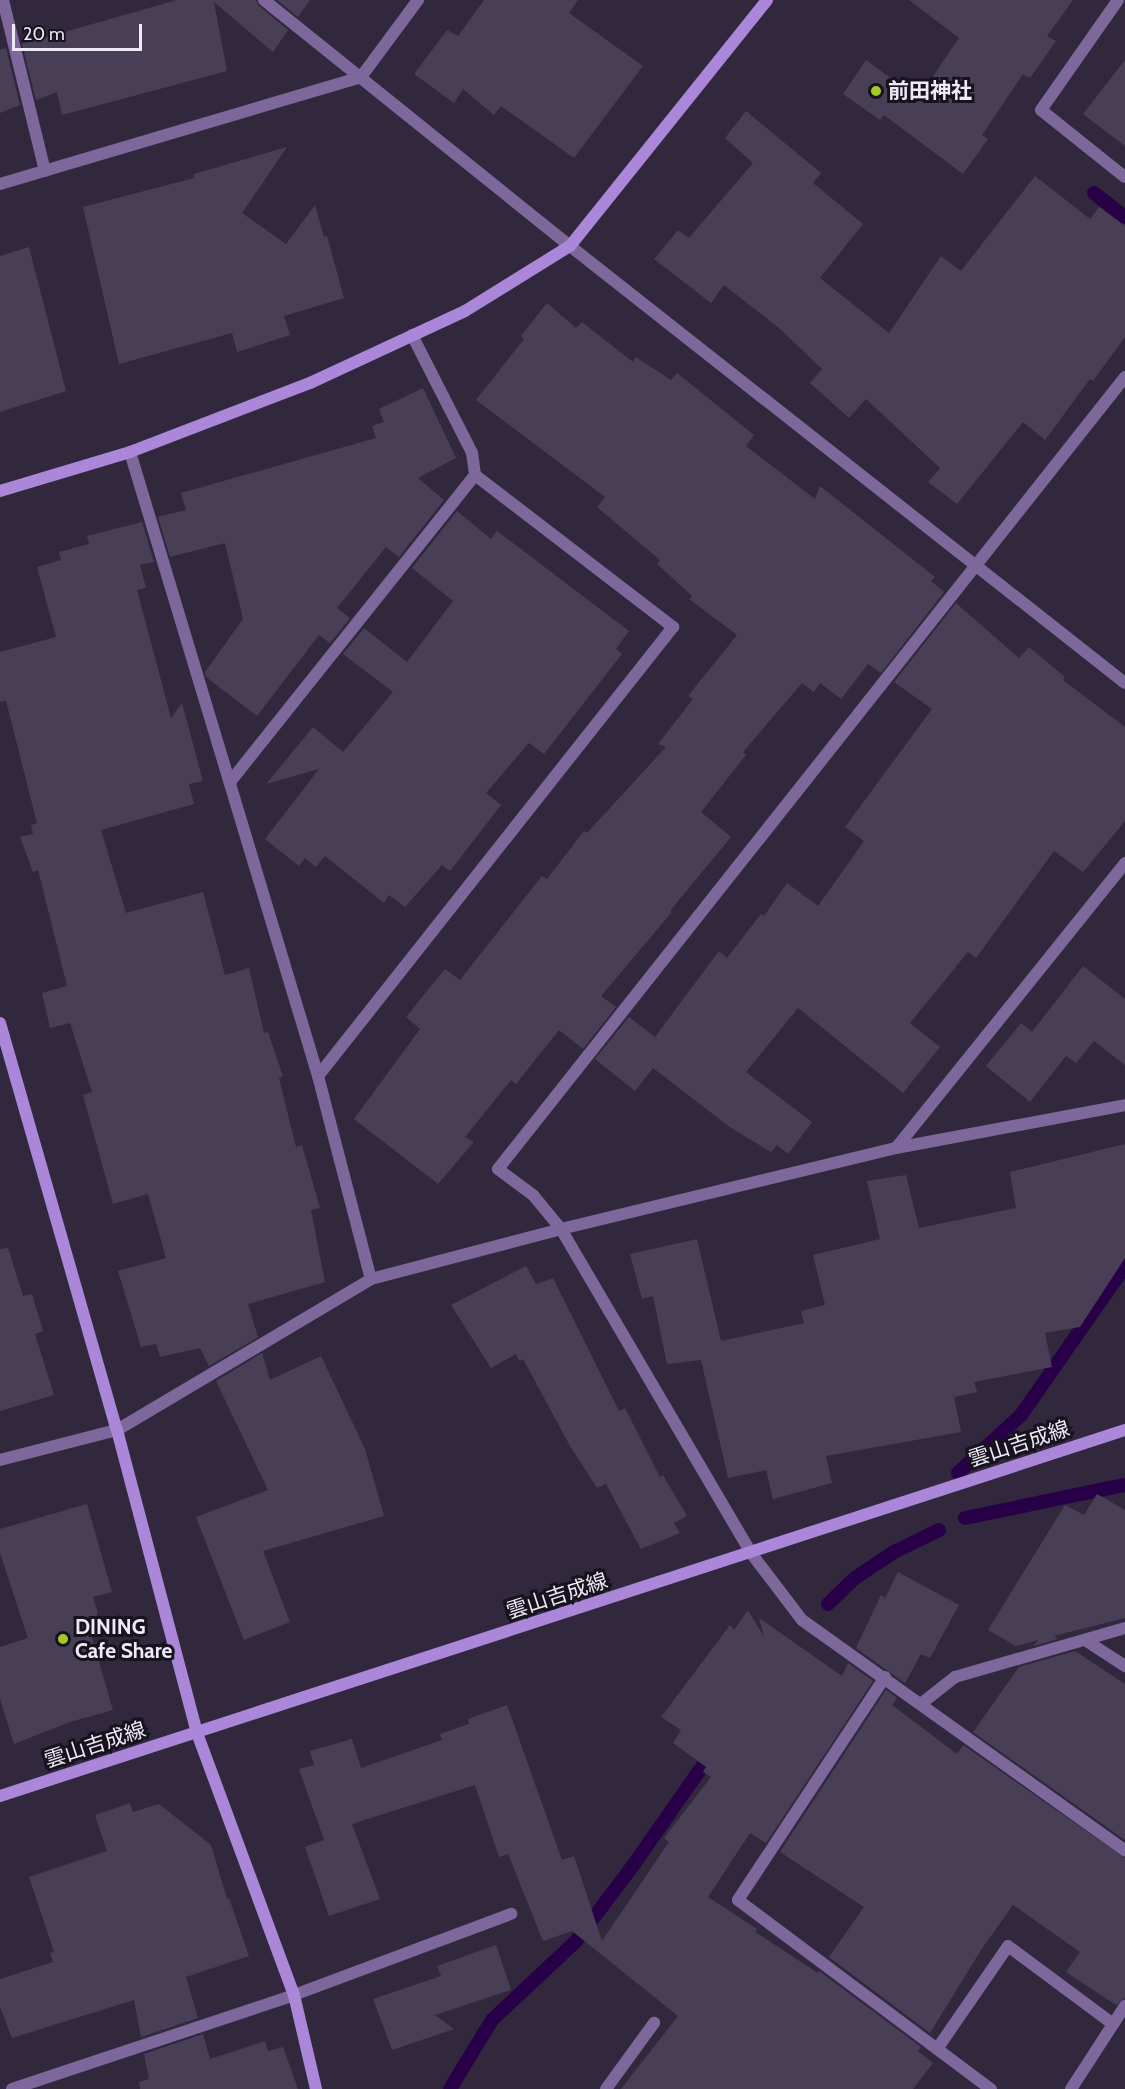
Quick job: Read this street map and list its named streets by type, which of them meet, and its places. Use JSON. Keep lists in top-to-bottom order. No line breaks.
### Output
{"streets":{"street":["雲山吉成線"]},"places":["前田神社","DINING Cafe Share"],"scale_bar":"20 m"}
